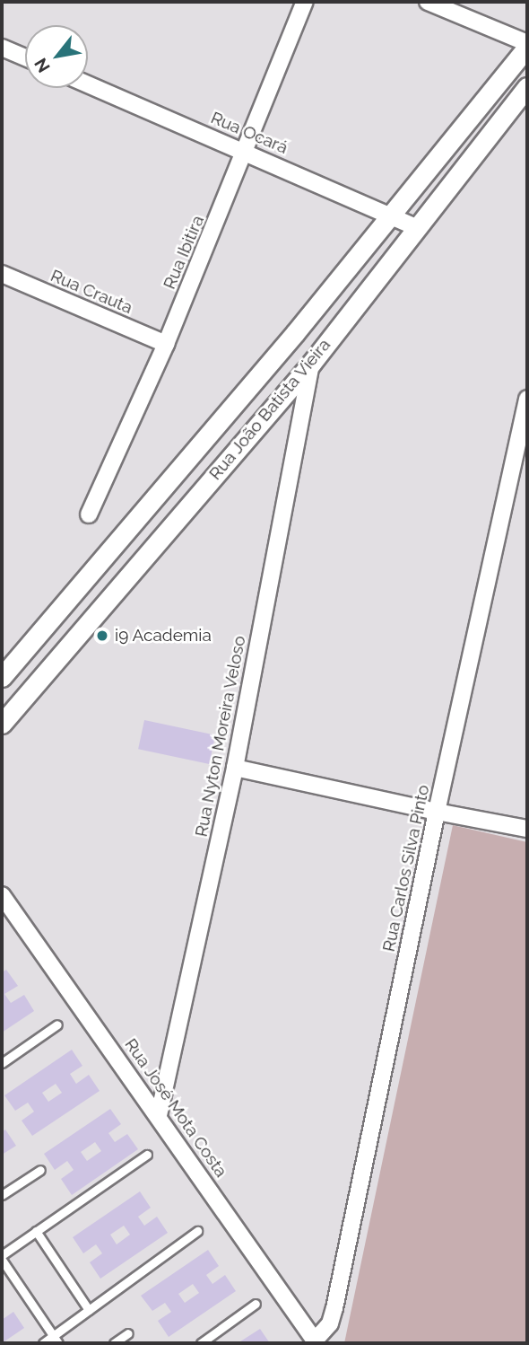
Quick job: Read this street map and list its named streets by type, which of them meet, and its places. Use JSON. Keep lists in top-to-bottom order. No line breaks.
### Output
{"streets":{"street":["Rua Ocará","Rua Ibitira","Rua Crauta","Rua João Batista Vieira","Rua Nyton Moreira Veloso","Rua Carlos Silva Pinto","Rua José Mota Costa"]},"crossings":[["Rua Ocará","Rua Ibitira"],["Rua Ocará","Rua João Batista Vieira"],["Rua Ibitira","Rua Crauta"],["Rua João Batista Vieira","Rua Nyton Moreira Veloso"],["Rua Nyton Moreira Veloso","Rua José Mota Costa"],["Rua Carlos Silva Pinto","Rua José Mota Costa"]],"places":["i9 Academia"],"north":"bottom left"}
